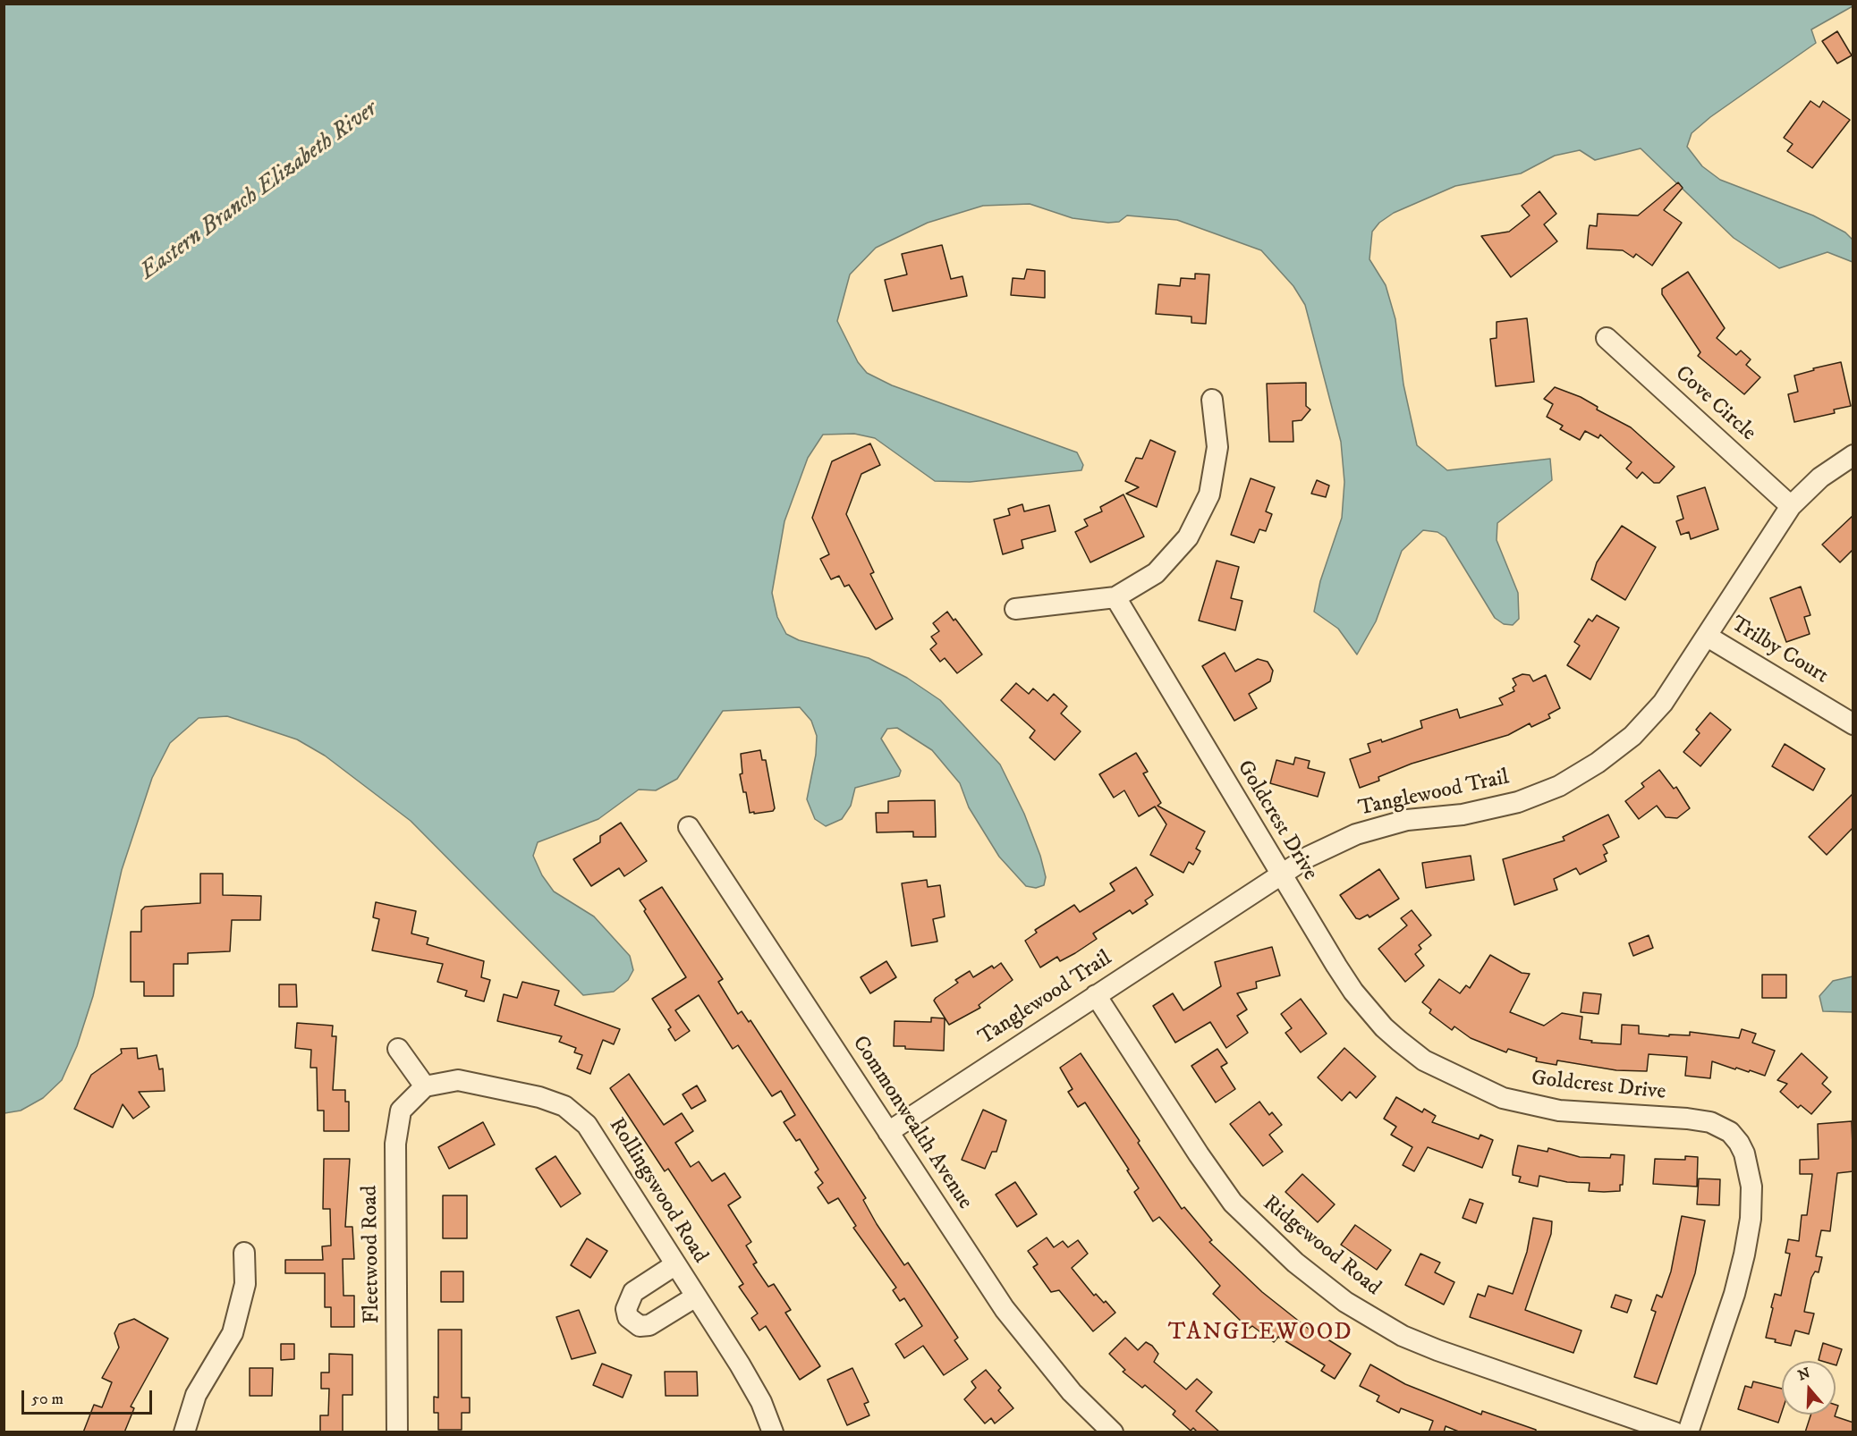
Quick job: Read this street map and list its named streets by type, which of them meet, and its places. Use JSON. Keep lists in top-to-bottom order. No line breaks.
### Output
{"streets":{"street":["Cove Circle","Trilby Court","Tanglewood Trail","Goldcrest Drive","Commonwealth Avenue","Rollingswood Road","Ridgewood Road","Fleetwood Road"]},"crossings":[["Cove Circle","Tanglewood Trail"],["Trilby Court","Tanglewood Trail"],["Tanglewood Trail","Goldcrest Drive"],["Tanglewood Trail","Commonwealth Avenue"],["Tanglewood Trail","Ridgewood Road"],["Rollingswood Road","Fleetwood Road"]],"districts":["TANGLEWOOD"],"water":["Eastern Branch Elizabeth River"],"scale_bar":"50 m","north":"top"}
